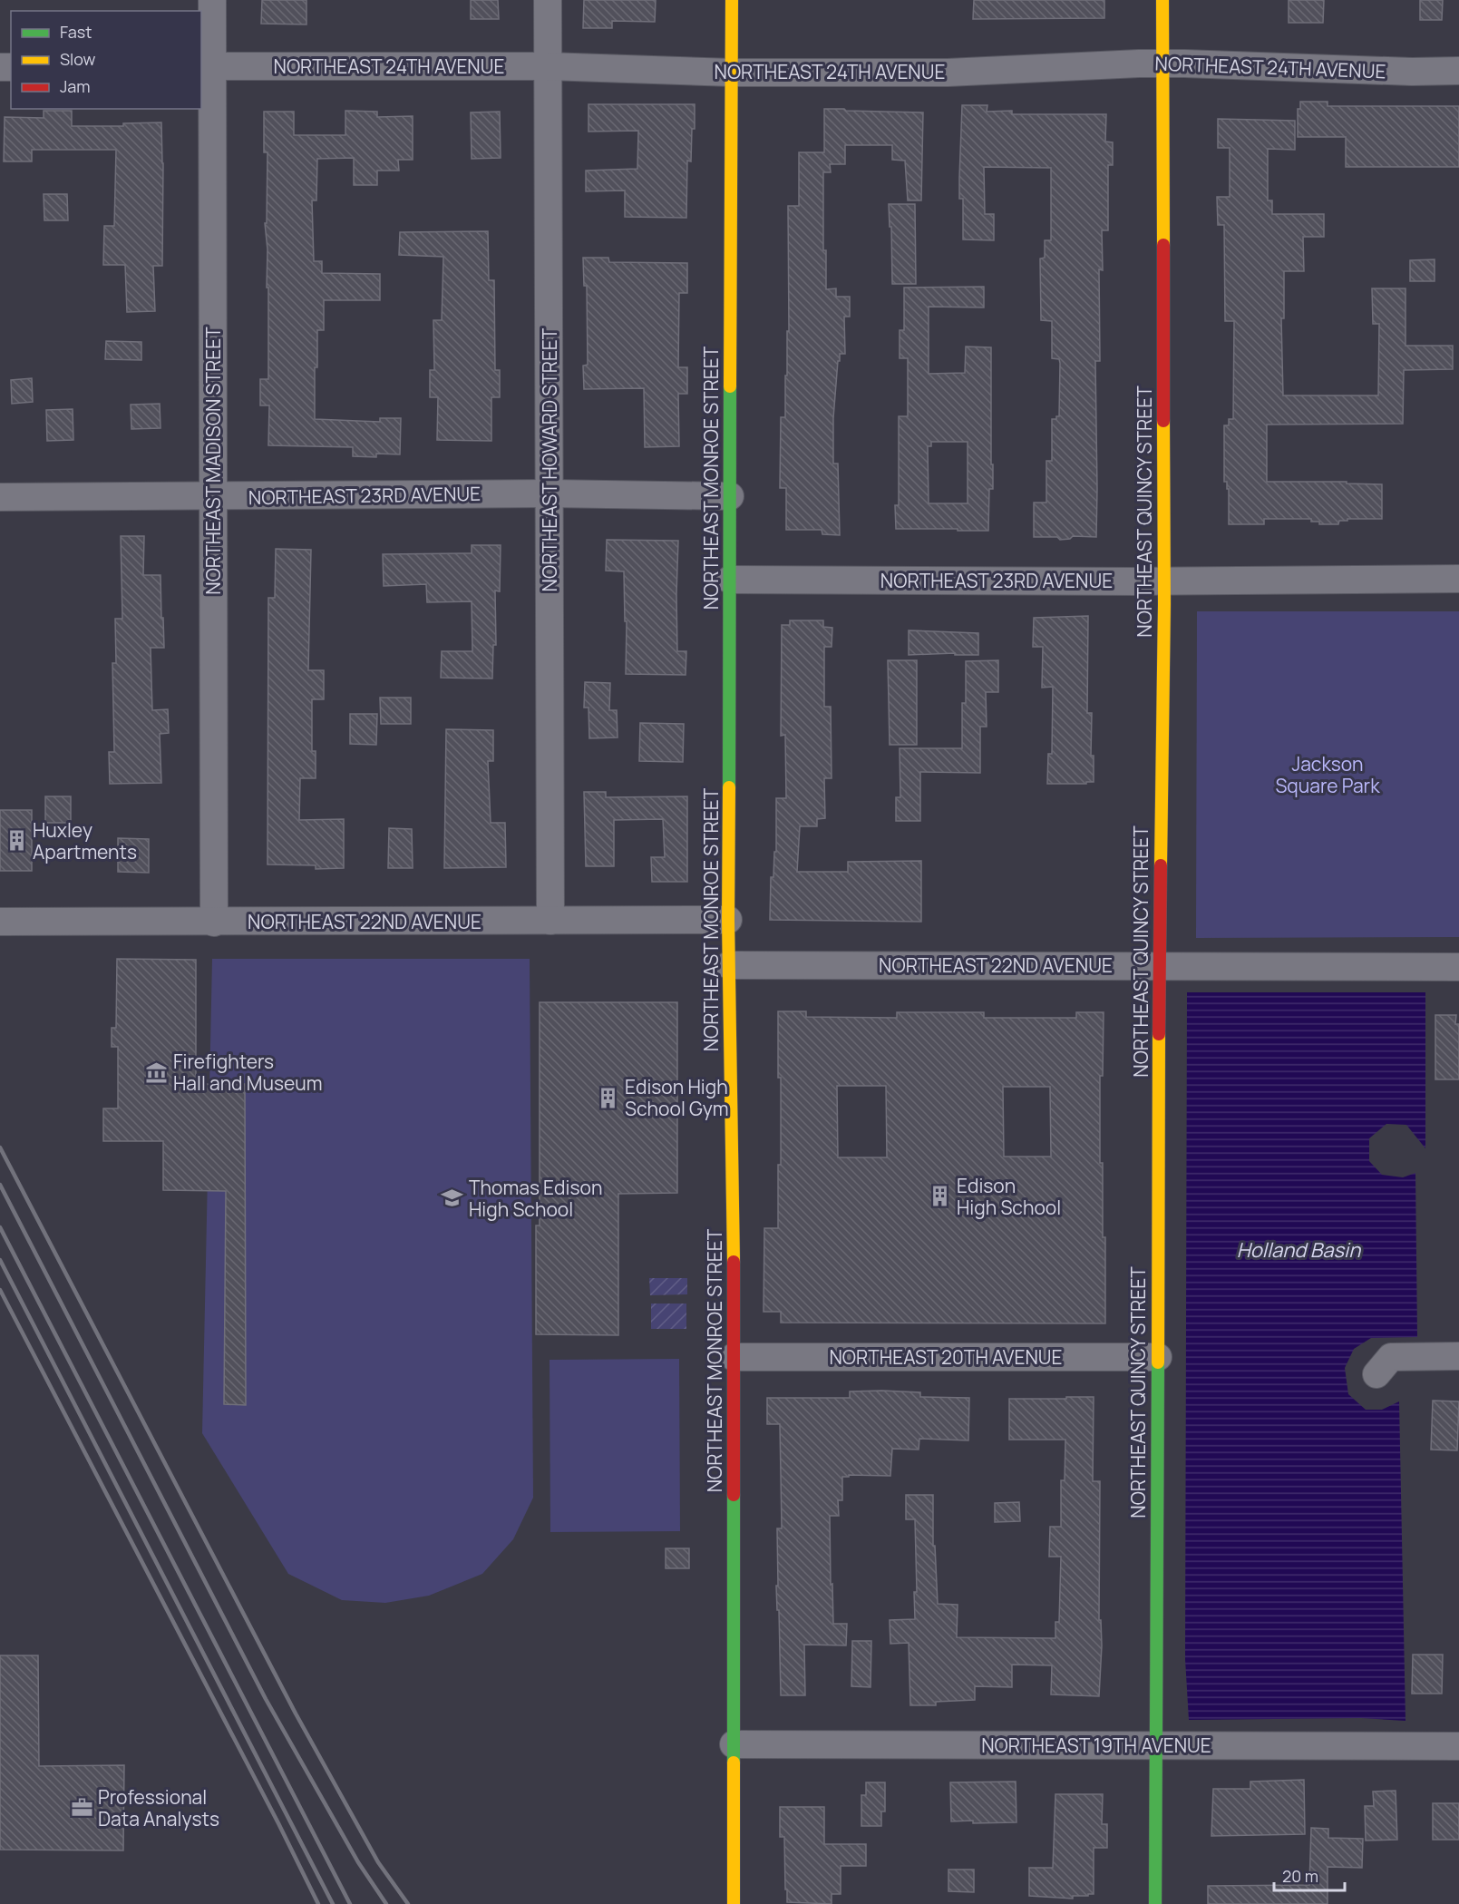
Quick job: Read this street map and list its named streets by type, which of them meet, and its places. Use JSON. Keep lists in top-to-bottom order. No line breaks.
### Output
{"streets":{"street":["NORTHEAST 24TH AVENUE","NORTHEAST HOWARD STREET","NORTHEAST MADISON STREET","NORTHEAST MONROE STREET","NORTHEAST 23RD AVENUE","NORTHEAST QUINCY STREET","NORTHEAST 22ND AVENUE","NORTHEAST 20TH AVENUE","NORTHEAST 19TH AVENUE"]},"crossings":[["NORTHEAST 24TH AVENUE","NORTHEAST HOWARD STREET"],["NORTHEAST 24TH AVENUE","NORTHEAST MADISON STREET"],["NORTHEAST 24TH AVENUE","NORTHEAST MONROE STREET"],["NORTHEAST 24TH AVENUE","NORTHEAST QUINCY STREET"],["NORTHEAST HOWARD STREET","NORTHEAST 23RD AVENUE"],["NORTHEAST HOWARD STREET","NORTHEAST 22ND AVENUE"],["NORTHEAST MADISON STREET","NORTHEAST 23RD AVENUE"],["NORTHEAST MADISON STREET","NORTHEAST 22ND AVENUE"],["NORTHEAST MONROE STREET","NORTHEAST 23RD AVENUE"],["NORTHEAST MONROE STREET","NORTHEAST 22ND AVENUE"],["NORTHEAST MONROE STREET","NORTHEAST 20TH AVENUE"],["NORTHEAST MONROE STREET","NORTHEAST 19TH AVENUE"],["NORTHEAST 23RD AVENUE","NORTHEAST QUINCY STREET"],["NORTHEAST QUINCY STREET","NORTHEAST 22ND AVENUE"],["NORTHEAST QUINCY STREET","NORTHEAST 20TH AVENUE"],["NORTHEAST QUINCY STREET","NORTHEAST 19TH AVENUE"]],"water":["Holland Basin"],"parks":["Jackson Square Park"],"places":{"building":["Huxley Apartments","Edison High School Gym","Edison High School"],"museum":["Firefighters Hall and Museum"],"school or university":["Thomas Edison High School"],"office":["Professional Data Analysts"]},"legend":["Fast","Slow","Jam"],"scale_bar":"20 m"}
